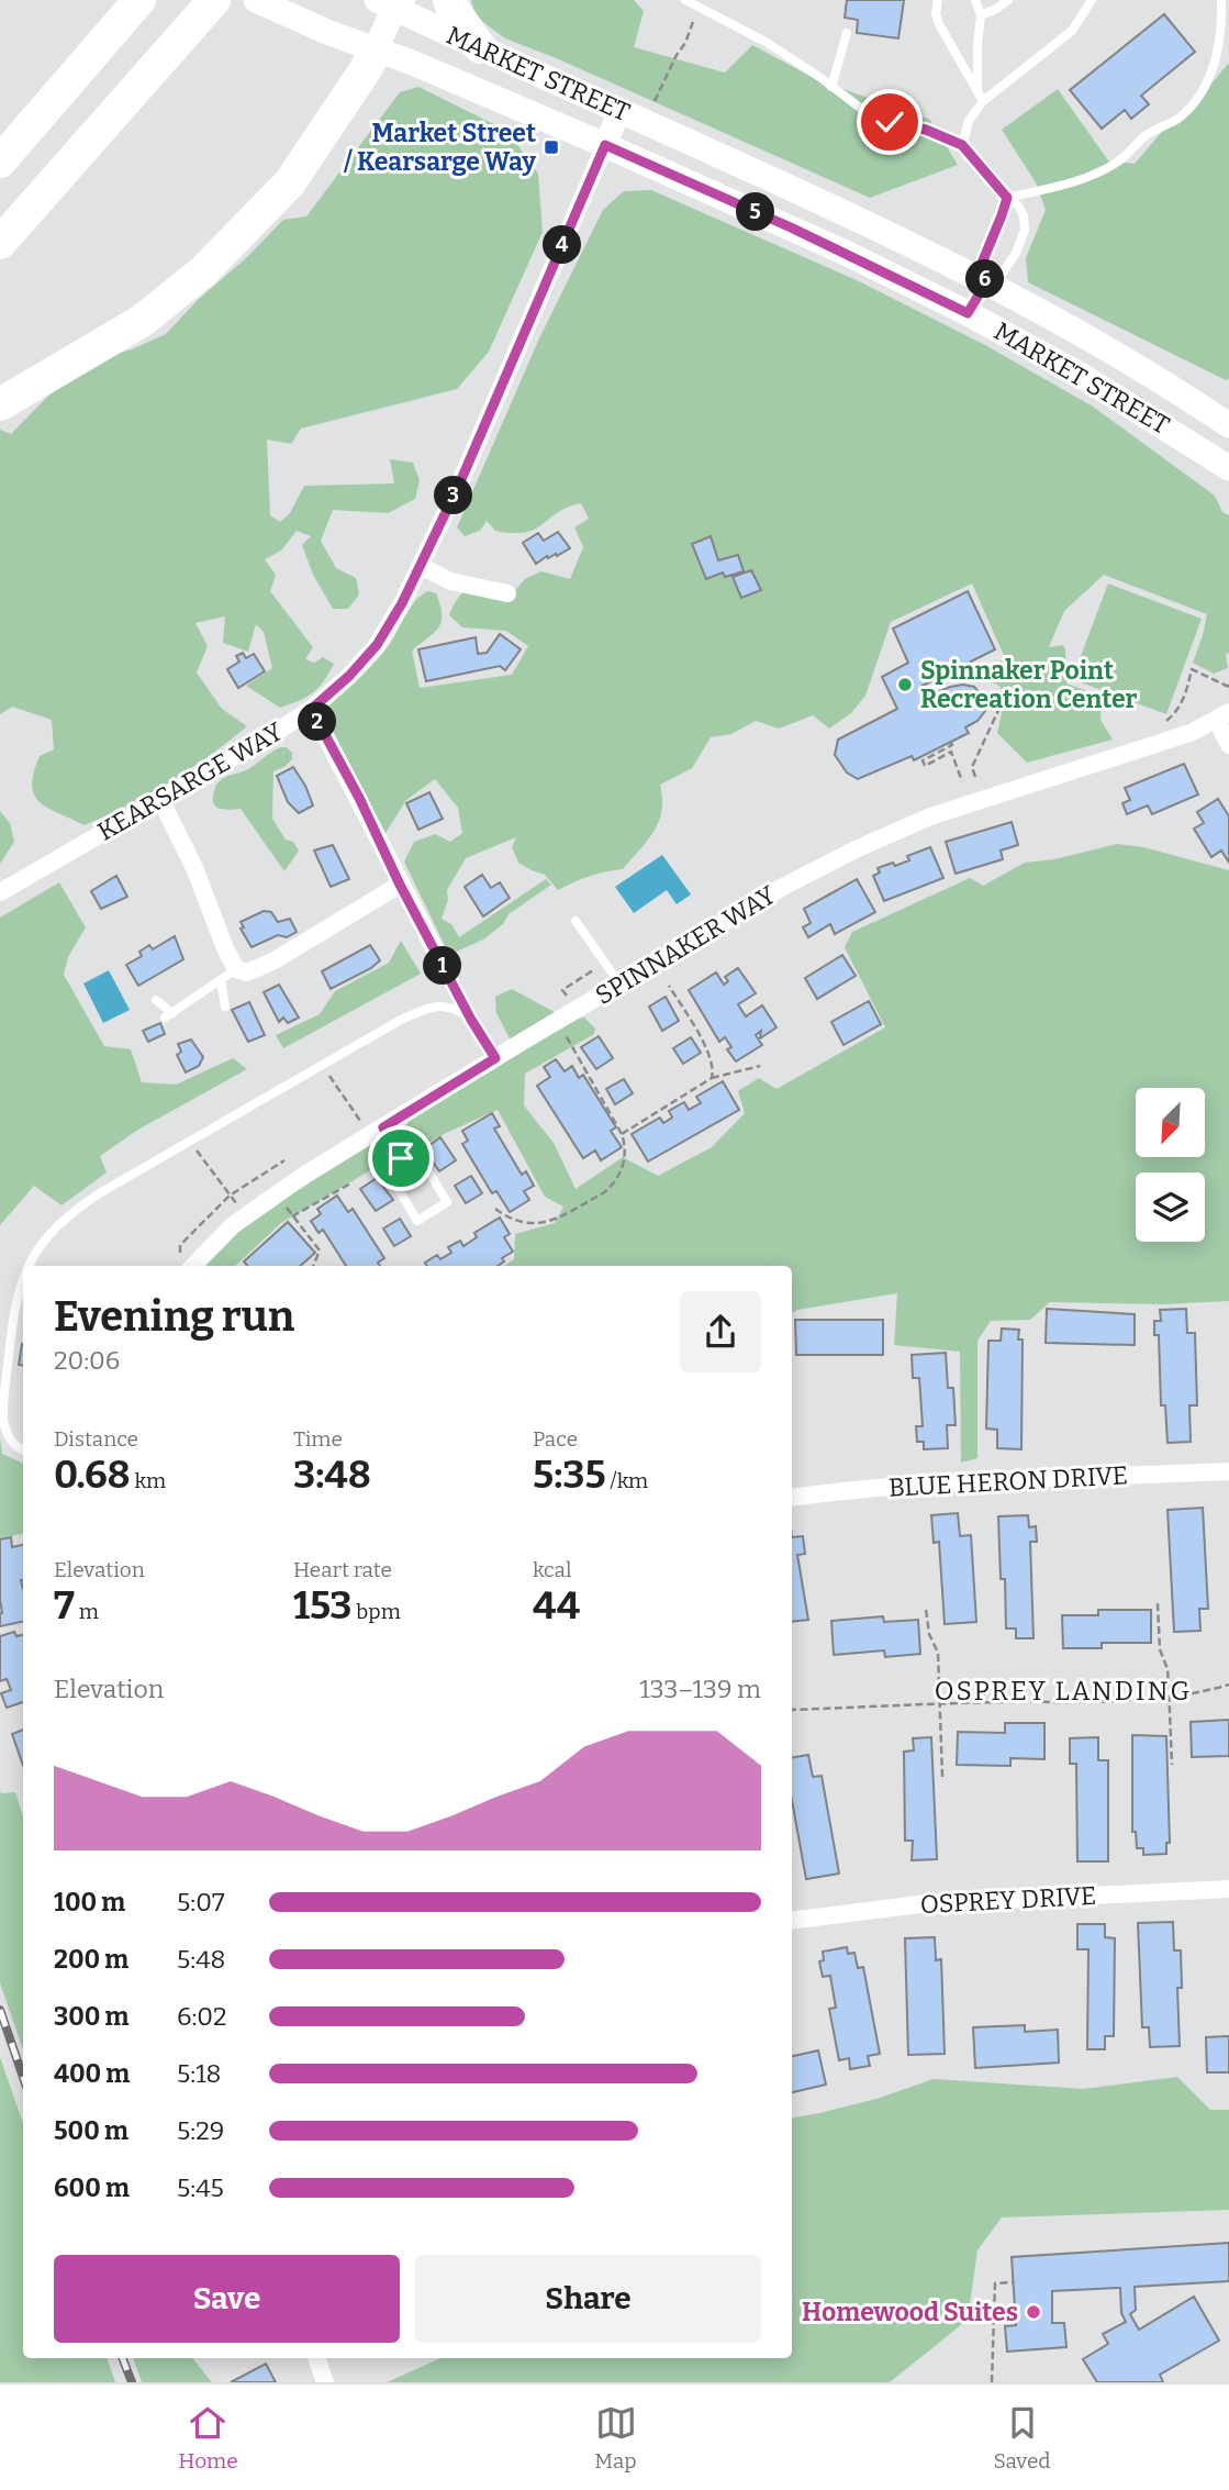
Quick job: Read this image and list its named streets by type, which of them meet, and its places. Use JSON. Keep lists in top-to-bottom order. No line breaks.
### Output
{"streets":{"main road":["MARKET STREET"],"street":["KEARSARGE WAY","SPINNAKER WAY","BLUE HERON DRIVE","OSPREY DRIVE"]},"crossings":[["MARKET STREET","KEARSARGE WAY"]],"districts":["OSPREY LANDING"],"places":{"transit":["Market Street / Kearsarge Way"],"other":["Spinnaker Point Recreation Center","Homewood Suites"]},"north":"bottom left","page":{"pins":["5","4","6","3","2","1"],"heading":["Evening run","20:06"],"stats":[["Distance","0.68 km"],["Time","3:48"],["Pace","5:35 /km"],["Elevation","7 m"],["Heart rate","153 bpm"],["kcal","44"]],"chart":["Elevation","133–139 m"],"list":[{"name":"100 m","note":"5:07"},{"name":"200 m","note":"5:48"},{"name":"300 m","note":"6:02"},{"name":"400 m","note":"5:18"},{"name":"500 m","note":"5:29"},{"name":"600 m","note":"5:45"}],"buttons":["Save","Share"],"tabs":["Home","Map","Saved"]}}
